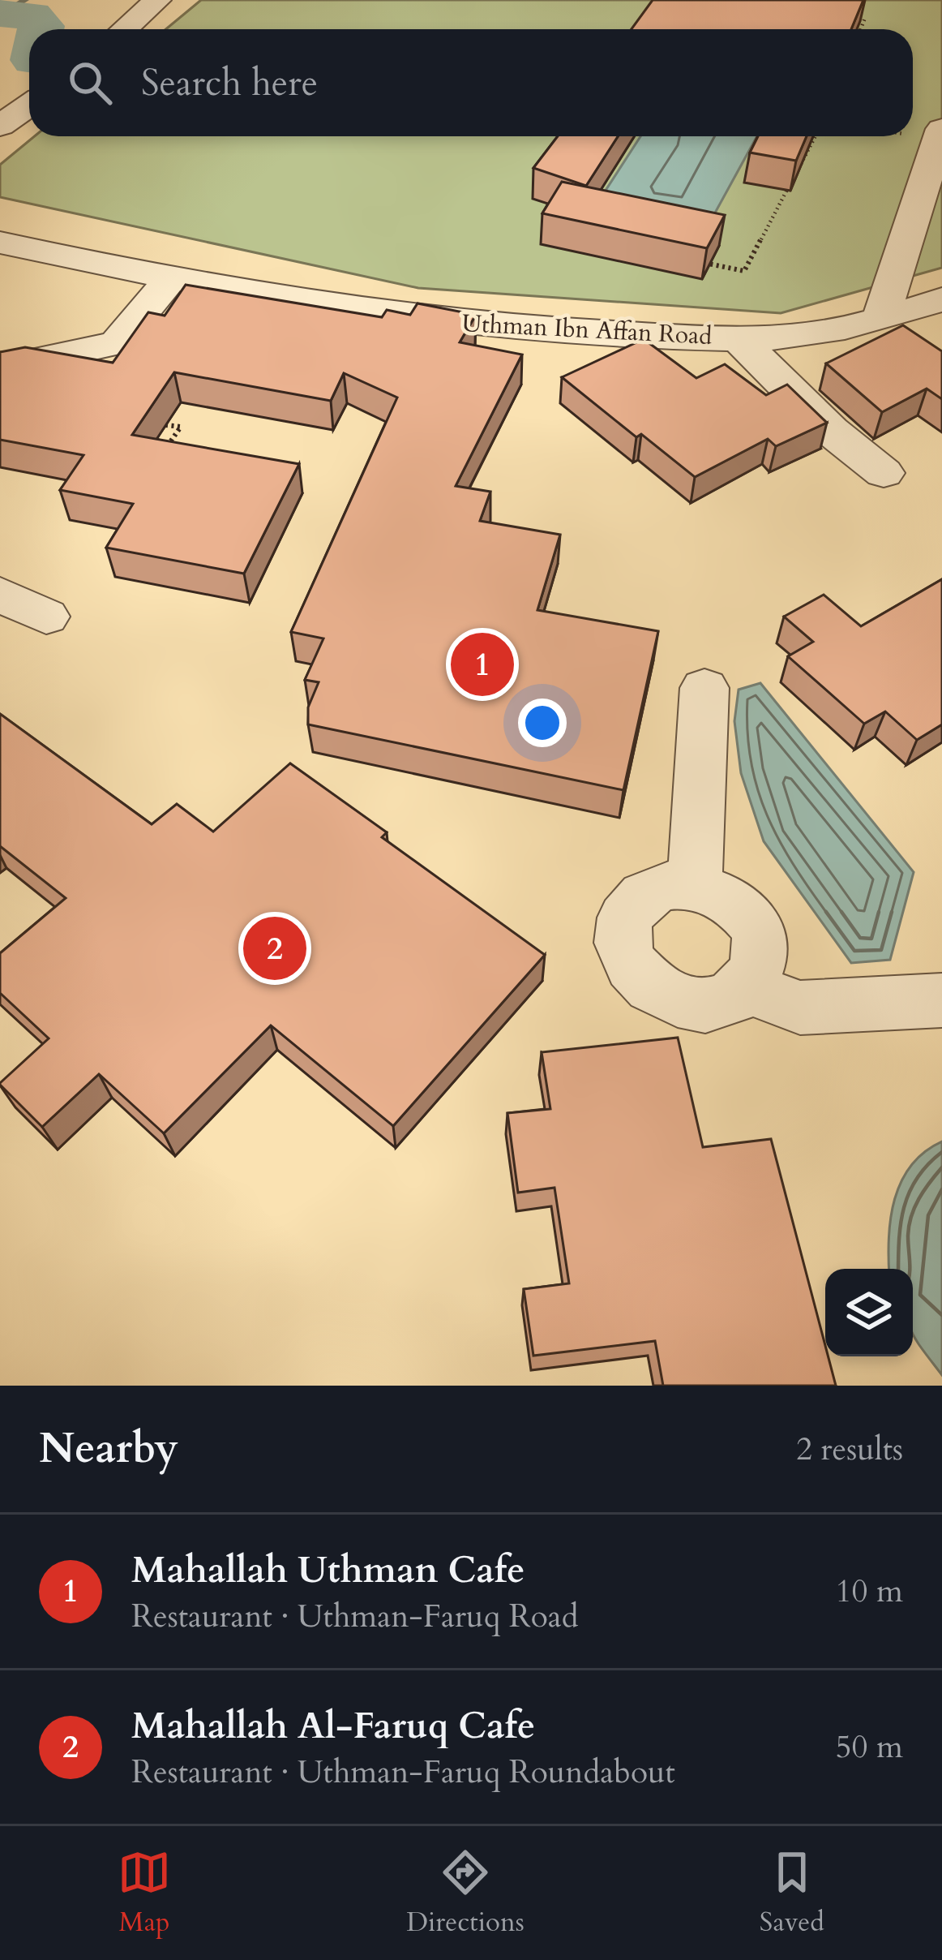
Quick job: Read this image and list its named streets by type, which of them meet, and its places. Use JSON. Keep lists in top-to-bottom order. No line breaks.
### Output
{"streets":{"street":["Uthman Ibn Affan Road"]},"page":{"search":"Search here","pins":["1","2"],"heading":["Nearby","2 results"],"list":[{"mark":"1","name":"Mahallah Uthman Cafe","note":"Restaurant · Uthman-Faruq Road","value":"10 m"},{"mark":"2","name":"Mahallah Al-Faruq Cafe","note":"Restaurant · Uthman-Faruq Roundabout","value":"50 m"}],"nav":["Map","Directions","Saved"]}}
